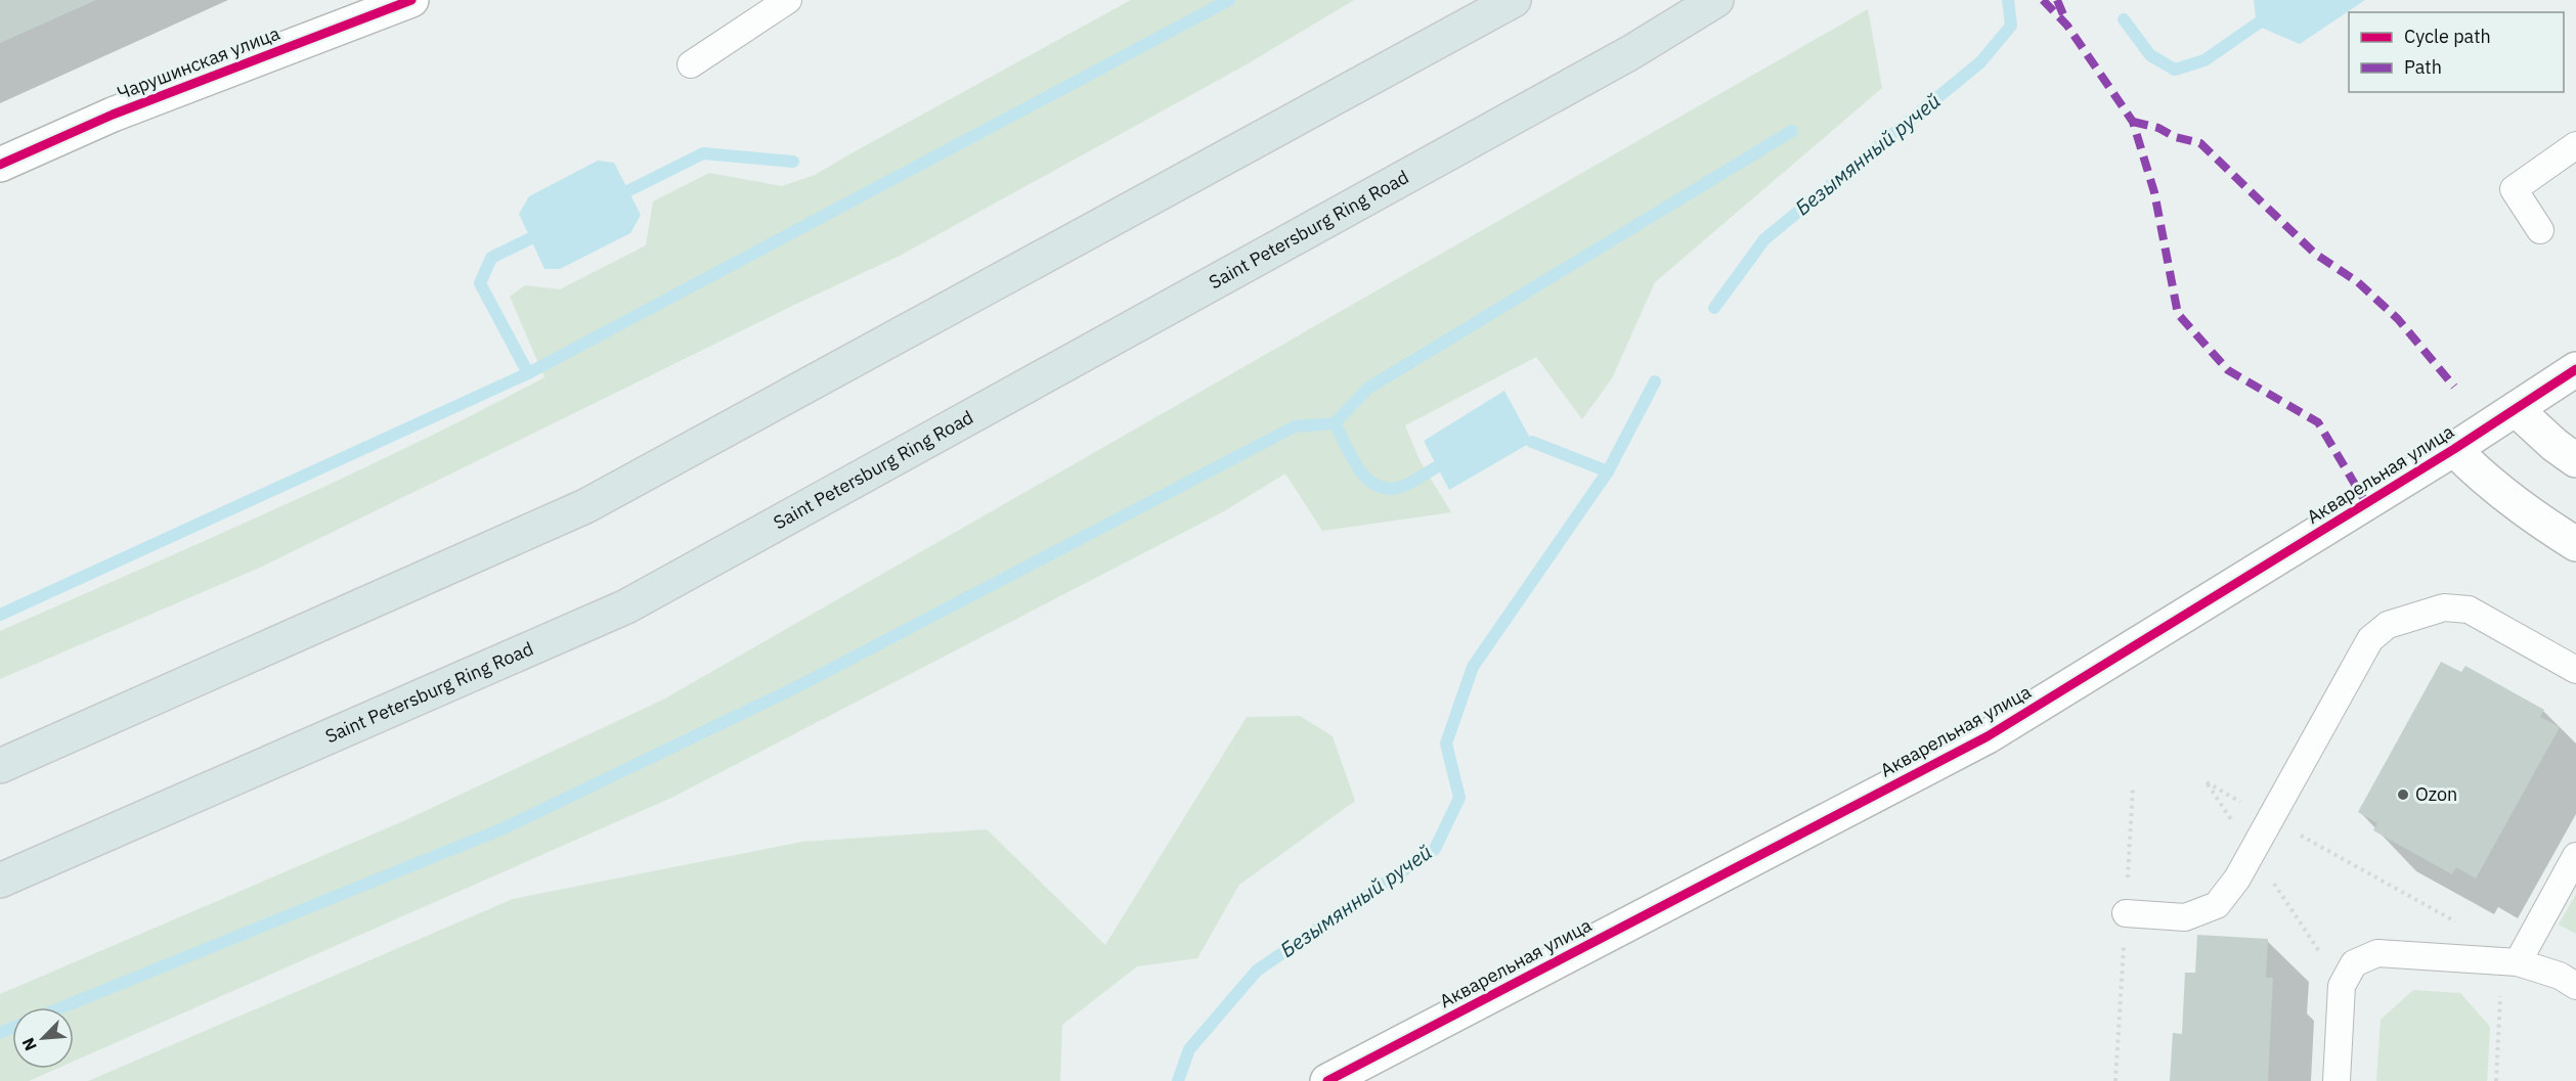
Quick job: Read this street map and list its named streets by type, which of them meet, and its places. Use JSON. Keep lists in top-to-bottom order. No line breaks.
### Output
{"streets":{"highway":["Saint Petersburg Ring Road"],"street":["Чарушинская улица","Акварельная улица"]},"water":["Безымянный ручей"],"places":["Ozon"],"legend":["Cycle path","Path"],"north":"bottom left"}
